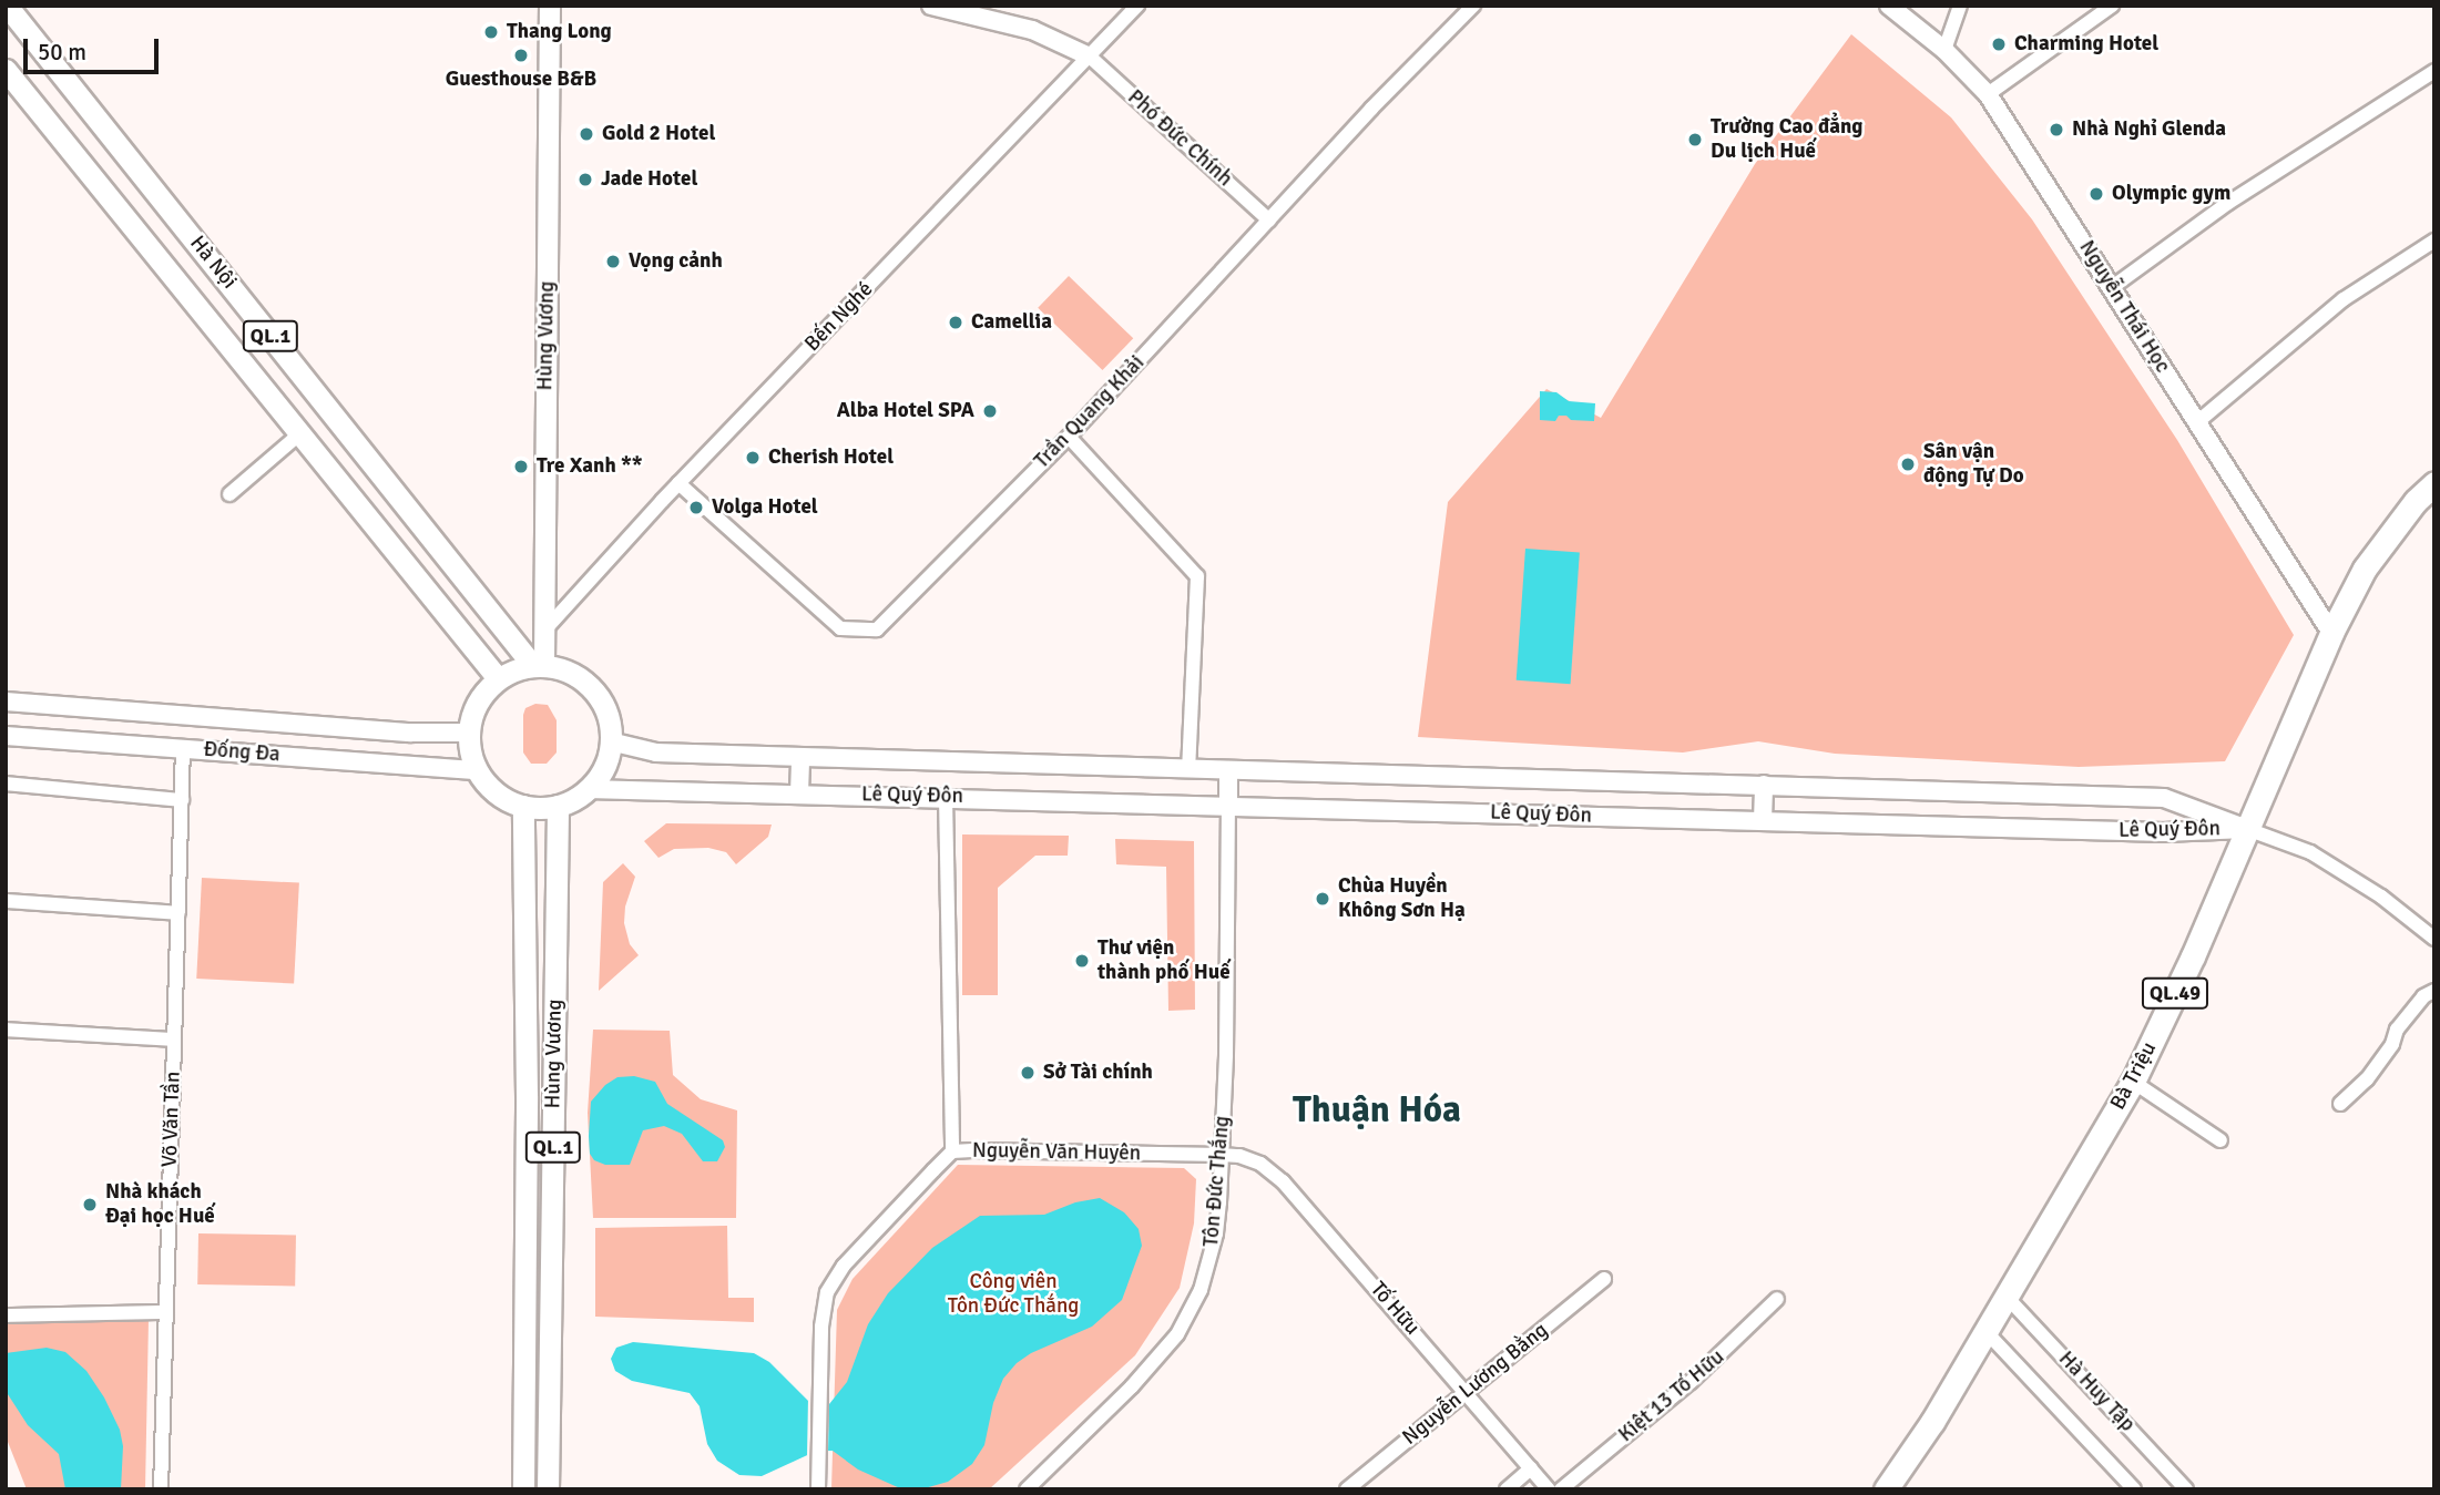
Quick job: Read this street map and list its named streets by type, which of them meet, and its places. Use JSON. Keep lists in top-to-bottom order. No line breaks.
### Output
{"streets":{"highway":["QL.49","Bà Triệu"],"main road":["Hà Nội","QL.1","Hùng Vương"],"street":["Phó Đức Chính","Nguyễn Thái Học","Bến Nghé","Trần Quang Khải","Đống Đa","Lê Quý Đôn","Võ Văn Tần","Nguyễn Văn Huyên","Tôn Đức Thắng","Tố Hữu","Nguyễn Lương Bằng","Hà Huy Tập","Kiệt 13 Tố Hữu"]},"crossings":[["Phó Đức Chính","Bến Nghé"],["Phó Đức Chính","Trần Quang Khải"],["Hà Nội","QL.1"],["Hà Nội","Hùng Vương"],["Hà Nội","Đống Đa"],["Hà Nội","Lê Quý Đôn"],["Nguyễn Thái Học","Bà Triệu"],["Bến Nghé","Hùng Vương"],["Bến Nghé","Trần Quang Khải"],["QL.1","Hùng Vương"],["QL.1","Đống Đa"],["QL.1","Lê Quý Đôn"],["Hùng Vương","Đống Đa"],["Hùng Vương","Lê Quý Đôn"],["Đống Đa","Lê Quý Đôn"],["Đống Đa","Võ Văn Tần"],["Lê Quý Đôn","Bà Triệu"],["Lê Quý Đôn","Tôn Đức Thắng"],["Bà Triệu","Hà Huy Tập"],["Nguyễn Văn Huyên","Tôn Đức Thắng"],["Nguyễn Văn Huyên","Tố Hữu"],["Tôn Đức Thắng","Tố Hữu"],["Tố Hữu","Nguyễn Lương Bằng"]],"districts":["Thuận Hóa"],"parks":["Công viên Tôn Đức Thắng"],"places":["Thang Long","Charming Hotel","Guesthouse B&B","Nhà Nghỉ Glenda","Gold 2 Hotel","Trường Cao đẳng Du lịch Huế","Jade Hotel","Olympic gym","Vọng cảnh","Camellia","Alba Hotel SPA","Cherish Hotel","Sân vận động Tự Do","Tre Xanh **","Volga Hotel","Chùa Huyền Không Sơn Hạ","Thư viện thành phố Huế","Sở Tài chính","Nhà khách Đại học Huế"],"scale_bar":"50 m"}
